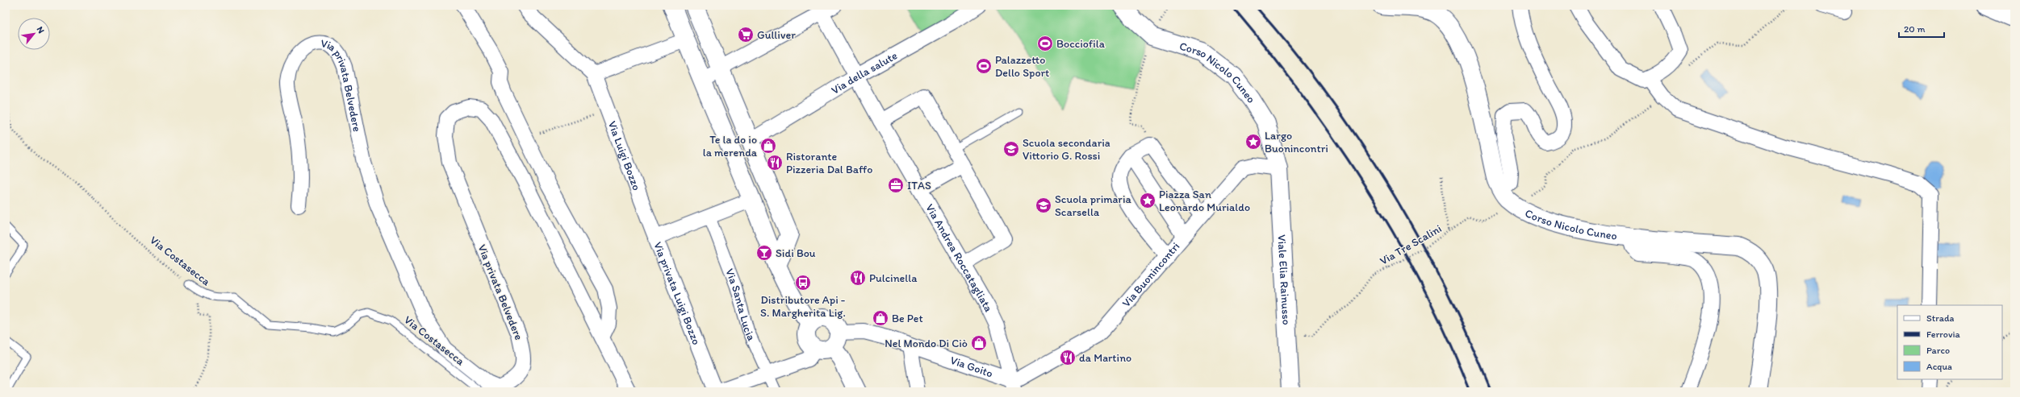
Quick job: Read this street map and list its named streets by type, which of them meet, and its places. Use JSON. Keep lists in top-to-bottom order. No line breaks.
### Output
{"streets":{"main road":["Corso Nicolo Cuneo","Viale Elia Rainusso"],"street":["Via della salute","Via privata Belvedere","Via Luigi Bozzo","Via Andrea Roccatagliata","Via Buonincontri","Via privata Luigi Bozzo","Via Santa Lucia","Via Goito"],"lane":["Via Costasecca"],"path":["Via Tre Scalini"]},"crossings":[["Via della salute","Via Andrea Roccatagliata"],["Corso Nicolo Cuneo","Via Tre Scalini"],["Corso Nicolo Cuneo","Via Buonincontri"],["Corso Nicolo Cuneo","Viale Elia Rainusso"],["Via Luigi Bozzo","Via privata Luigi Bozzo"],["Via Andrea Roccatagliata","Via Buonincontri"],["Via Andrea Roccatagliata","Via Goito"],["Via Buonincontri","Viale Elia Rainusso"],["Via Buonincontri","Via Goito"],["Via privata Luigi Bozzo","Via Santa Lucia"]],"places":{"supermarket":["Gulliver"],"sports":["Bocciofila","Palazzetto Dello Sport"],"place":["Largo Buonincontri","Piazza San Leonardo Murialdo"],"shop":["Te la do io la merenda","Be Pet","Nel Mondo Di Ciò"],"school or university":["Scuola secondaria Vittorio G. Rossi","Scuola primaria Scarsella"],"restaurant":["Ristorante Pizzeria Dal Baffo","Pulcinella","da Martino"],"office":["ITAS"],"bar":["Sidi Bou"],"bus stop":["Distributore Api - S. Margherita Lig."]},"legend":["Strada","Ferrovia","Parco","Acqua"],"scale_bar":"20 m","north":"top right"}
